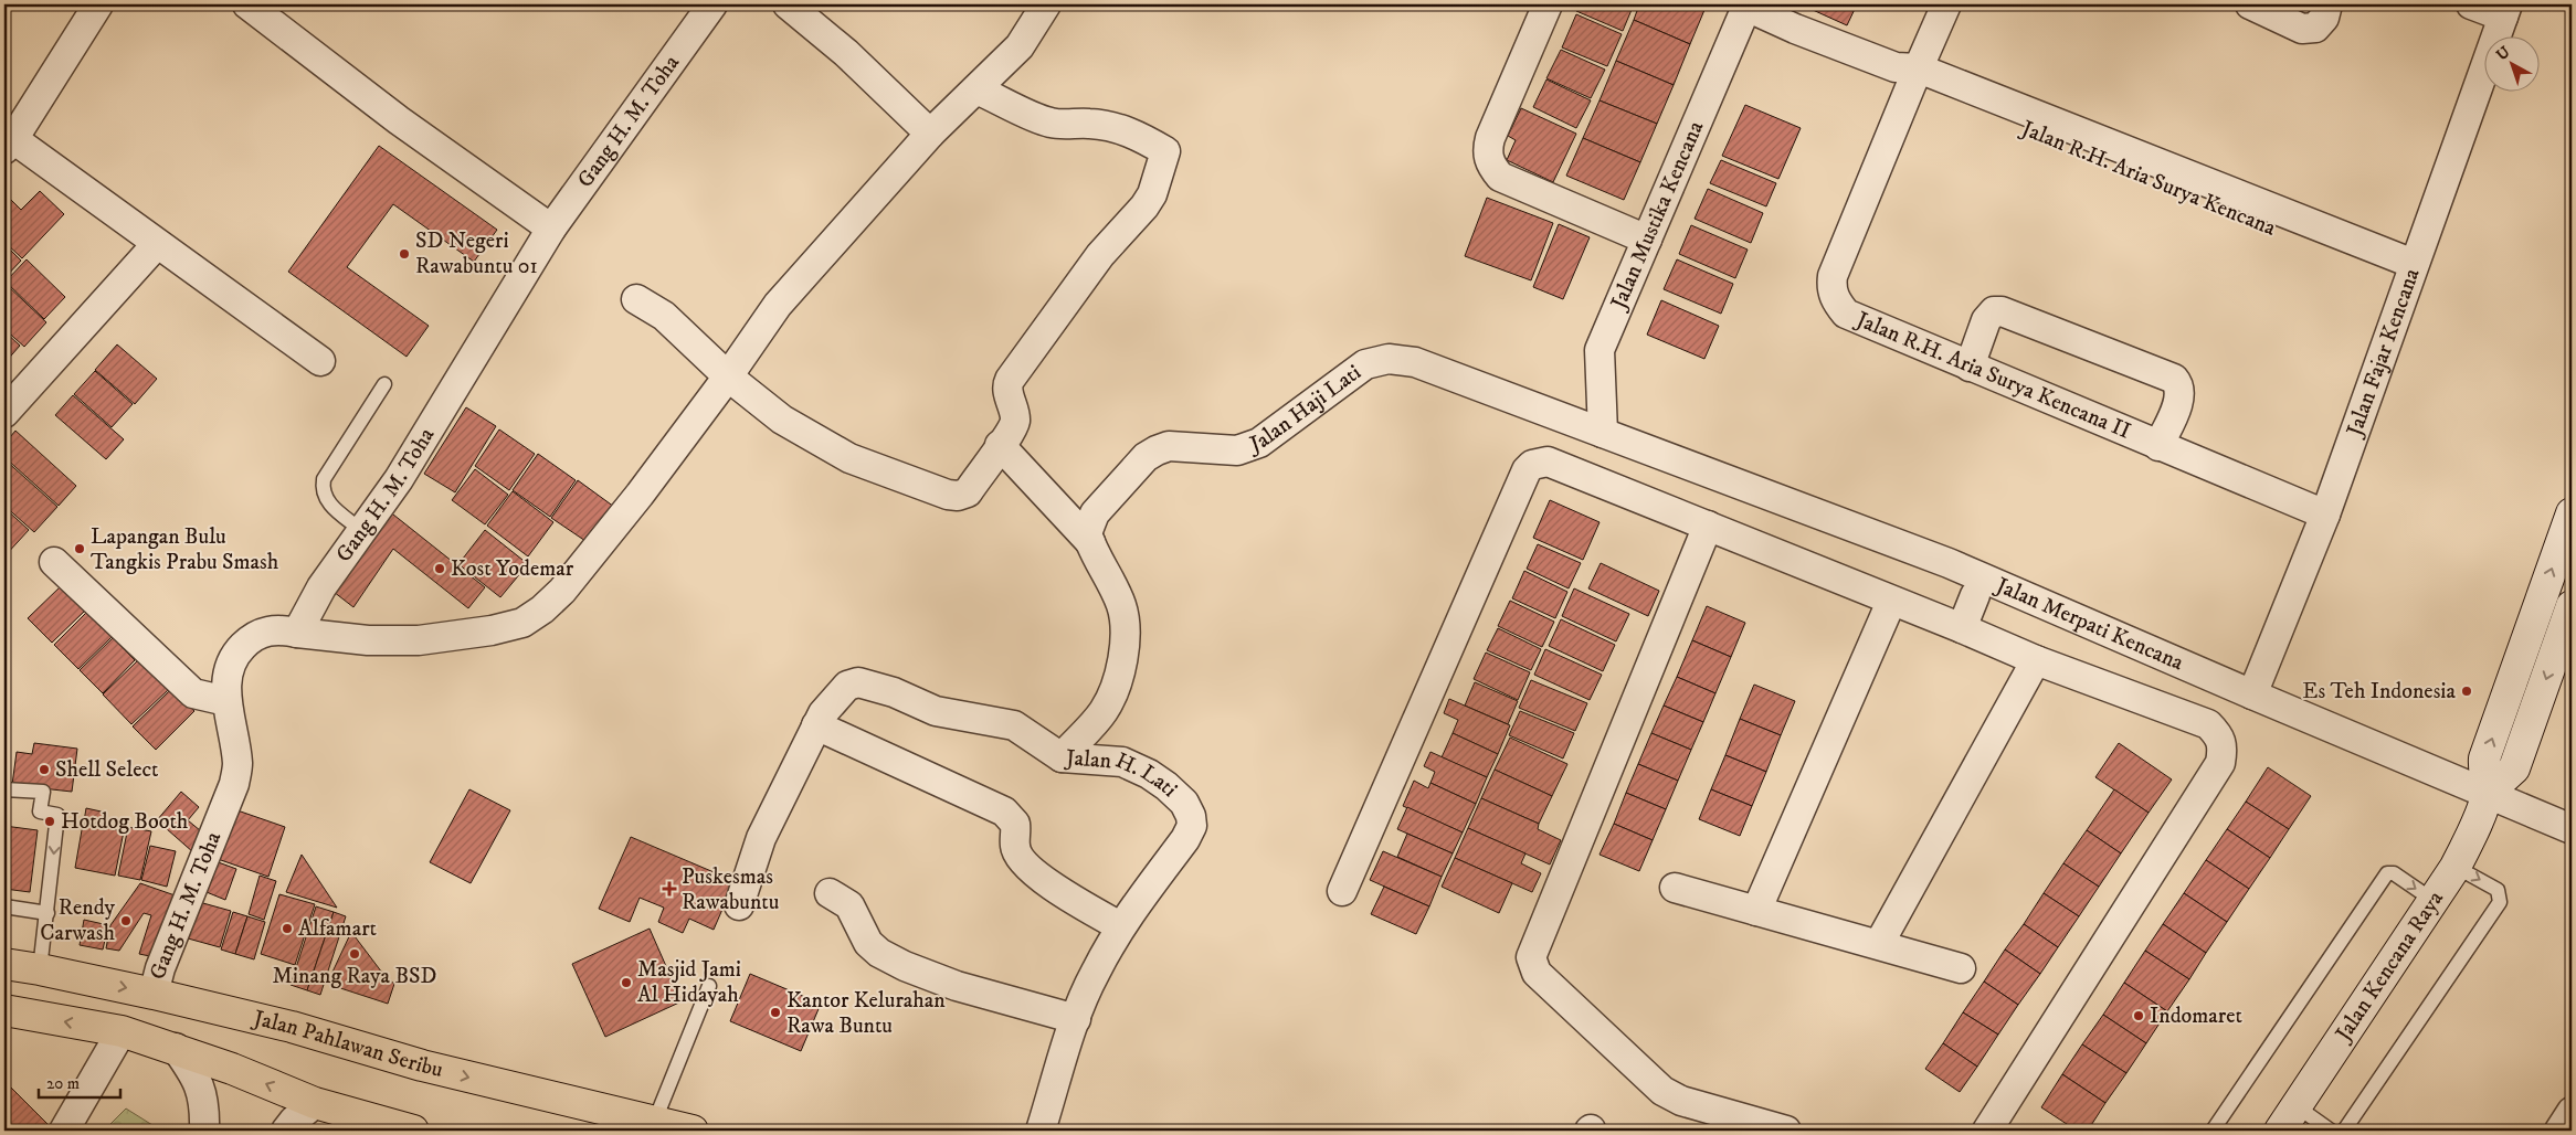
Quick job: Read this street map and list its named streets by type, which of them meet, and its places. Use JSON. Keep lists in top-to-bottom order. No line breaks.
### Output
{"streets":{"main road":["Jalan Pahlawan Seribu"],"street":["Gang H. M. Toha","Jalan R.H. Aria Surya Kencana","Jalan Mustika Kencana","Jalan Fajar Kencana","Jalan R.H. Aria Surya Kencana II","Jalan Haji Lati","Jalan Merpati Kencana","Jalan H. Lati","Jalan Kencana Raya"]},"crossings":[["Gang H. M. Toha","Jalan Pahlawan Seribu"],["Jalan R.H. Aria Surya Kencana","Jalan Mustika Kencana"],["Jalan R.H. Aria Surya Kencana","Jalan Fajar Kencana"],["Jalan R.H. Aria Surya Kencana","Jalan R.H. Aria Surya Kencana II"],["Jalan Mustika Kencana","Jalan Haji Lati"],["Jalan Mustika Kencana","Jalan Merpati Kencana"],["Jalan Fajar Kencana","Jalan R.H. Aria Surya Kencana II"],["Jalan Fajar Kencana","Jalan Merpati Kencana"],["Jalan Haji Lati","Jalan Merpati Kencana"],["Jalan Merpati Kencana","Jalan Kencana Raya"]],"places":{"other":["SD Negeri Rawabuntu 01","Lapangan Bulu Tangkis Prabu Smash","Kost Yodemar","Es Teh Indonesia","Shell Select","Hotdog Booth","Rendy Carwash","Alfamart","Minang Raya BSD","Masjid Jami Al Hidayah","Kantor Kelurahan Rawa Buntu","Indomaret"],"health":["Puskesmas Rawabuntu"]},"scale_bar":"20 m","north":"top left"}
